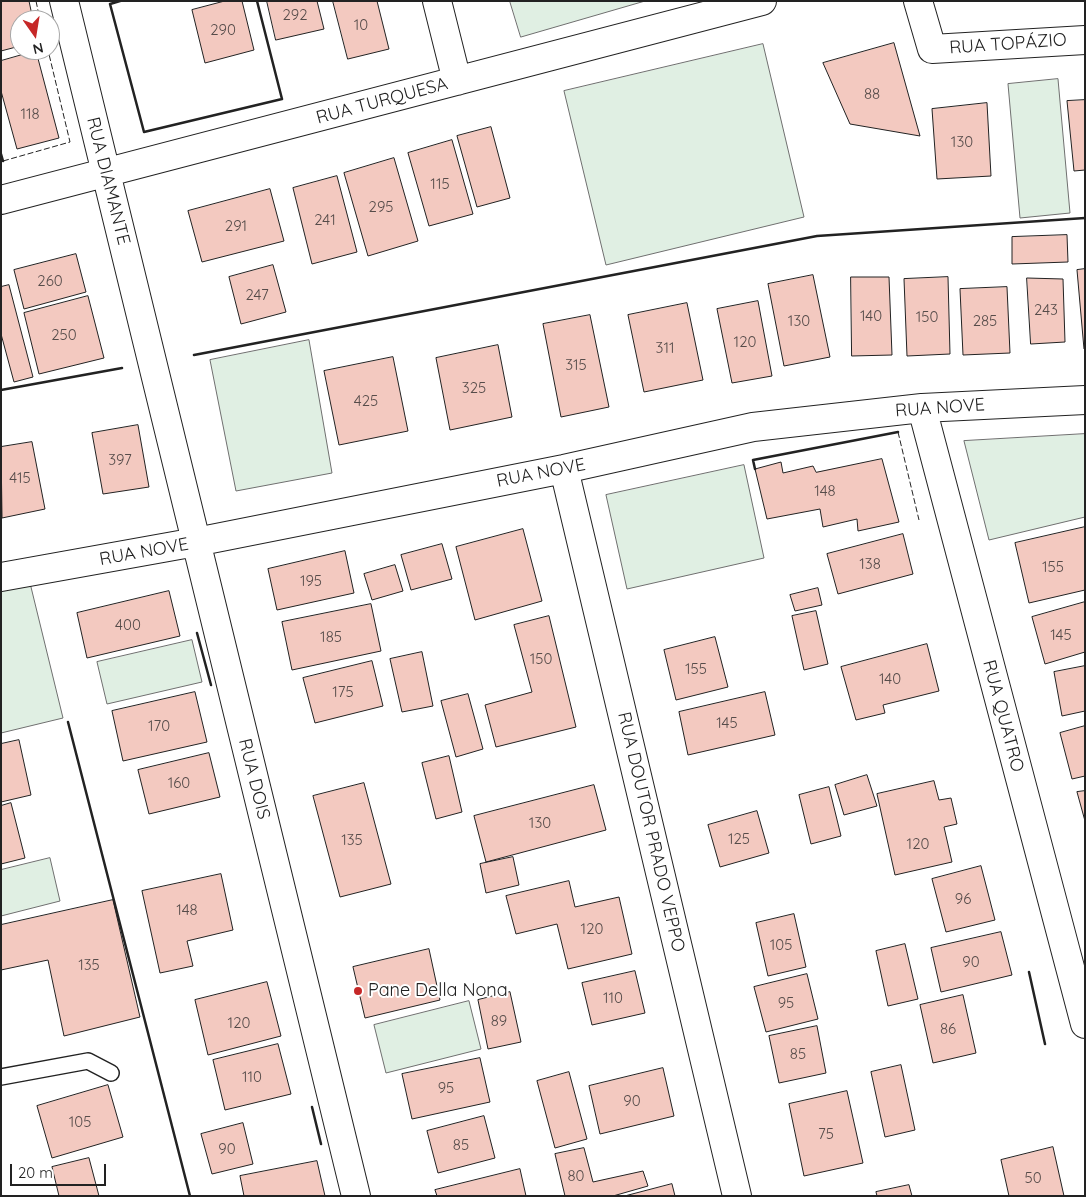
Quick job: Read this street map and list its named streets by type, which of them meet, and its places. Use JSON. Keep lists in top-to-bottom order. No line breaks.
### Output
{"streets":{"street":["RUA TOPÁZIO","RUA TURQUESA","RUA DIAMANTE","RUA NOVE","RUA QUATRO","RUA DOIS","RUA DOUTOR PRADO VEPPO"]},"crossings":[["RUA TURQUESA","RUA DIAMANTE"],["RUA DIAMANTE","RUA DOIS"],["RUA NOVE","RUA QUATRO"],["RUA NOVE","RUA DOIS"],["RUA NOVE","RUA DOUTOR PRADO VEPPO"]],"places":["Pane Della Nona"],"house_numbers":["292","10","290","88","118","130","115","295","241","291","260","247","243","140","150","130","285","250","120","311","315","325","425","397","415","148","138","155","195","400","145","185","150","155","140","175","145","170","160","130","125","135","120","96","148","120","105","90","135","110","95","89","120","86","85","110","95","90","105","75","85","90","80","50"],"scale_bar":"20 m","north":"bottom"}
